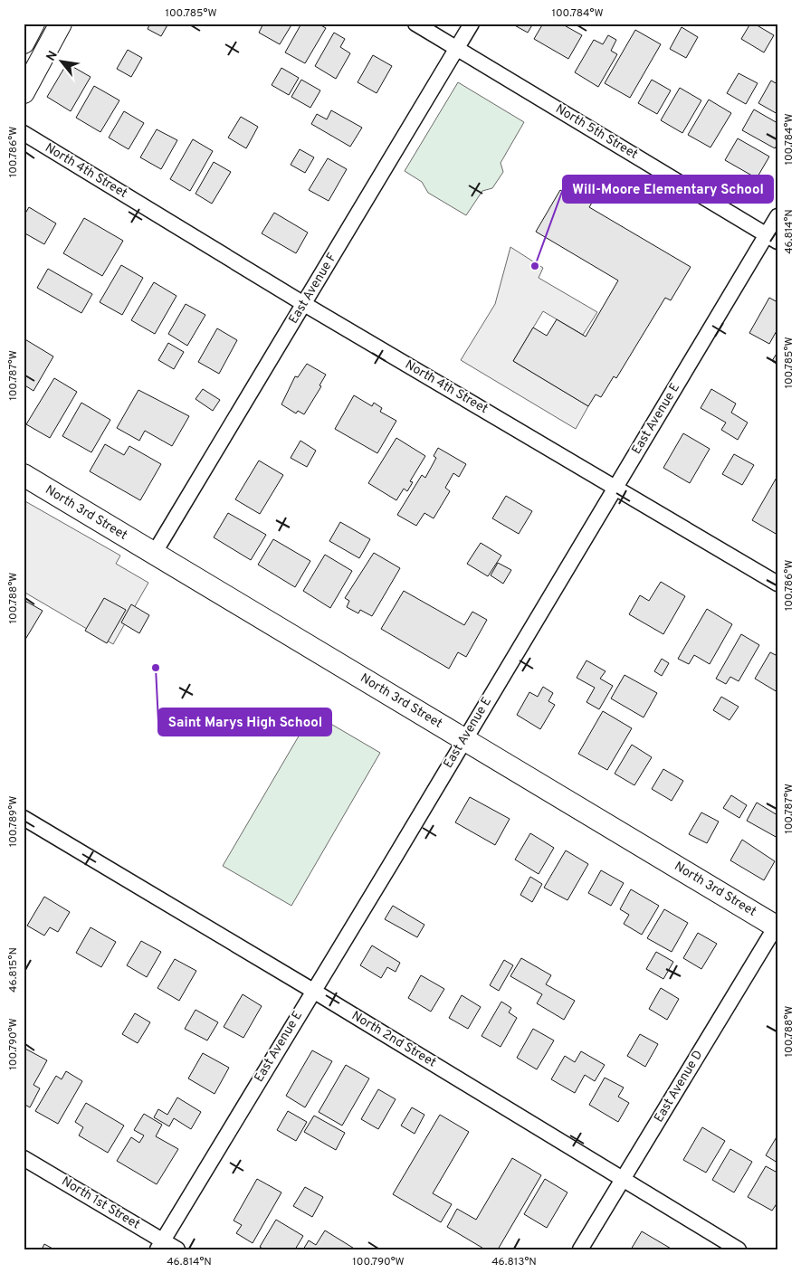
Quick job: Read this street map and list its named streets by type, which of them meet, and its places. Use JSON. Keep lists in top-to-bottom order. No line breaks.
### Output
{"streets":{"street":["North 5th Street","North 4th Street","East Avenue F","East Avenue E","North 3rd Street","North 2nd Street","East Avenue D","North 1st Street"]},"crossings":[["North 5th Street","East Avenue F"],["North 5th Street","East Avenue E"],["North 4th Street","East Avenue F"],["North 4th Street","East Avenue E"],["East Avenue F","North 3rd Street"],["East Avenue E","North 3rd Street"],["East Avenue E","North 2nd Street"],["East Avenue E","North 1st Street"],["North 3rd Street","East Avenue D"],["North 2nd Street","East Avenue D"]],"places":["Will-Moore Elementary School","Saint Marys High School"],"north":"top left","coordinates":["100.785°W","100.784°W","100.786°W","46.814°N","100.787°W","100.788°W","100.789°W","46.815°N","100.790°W","46.813°N"]}
